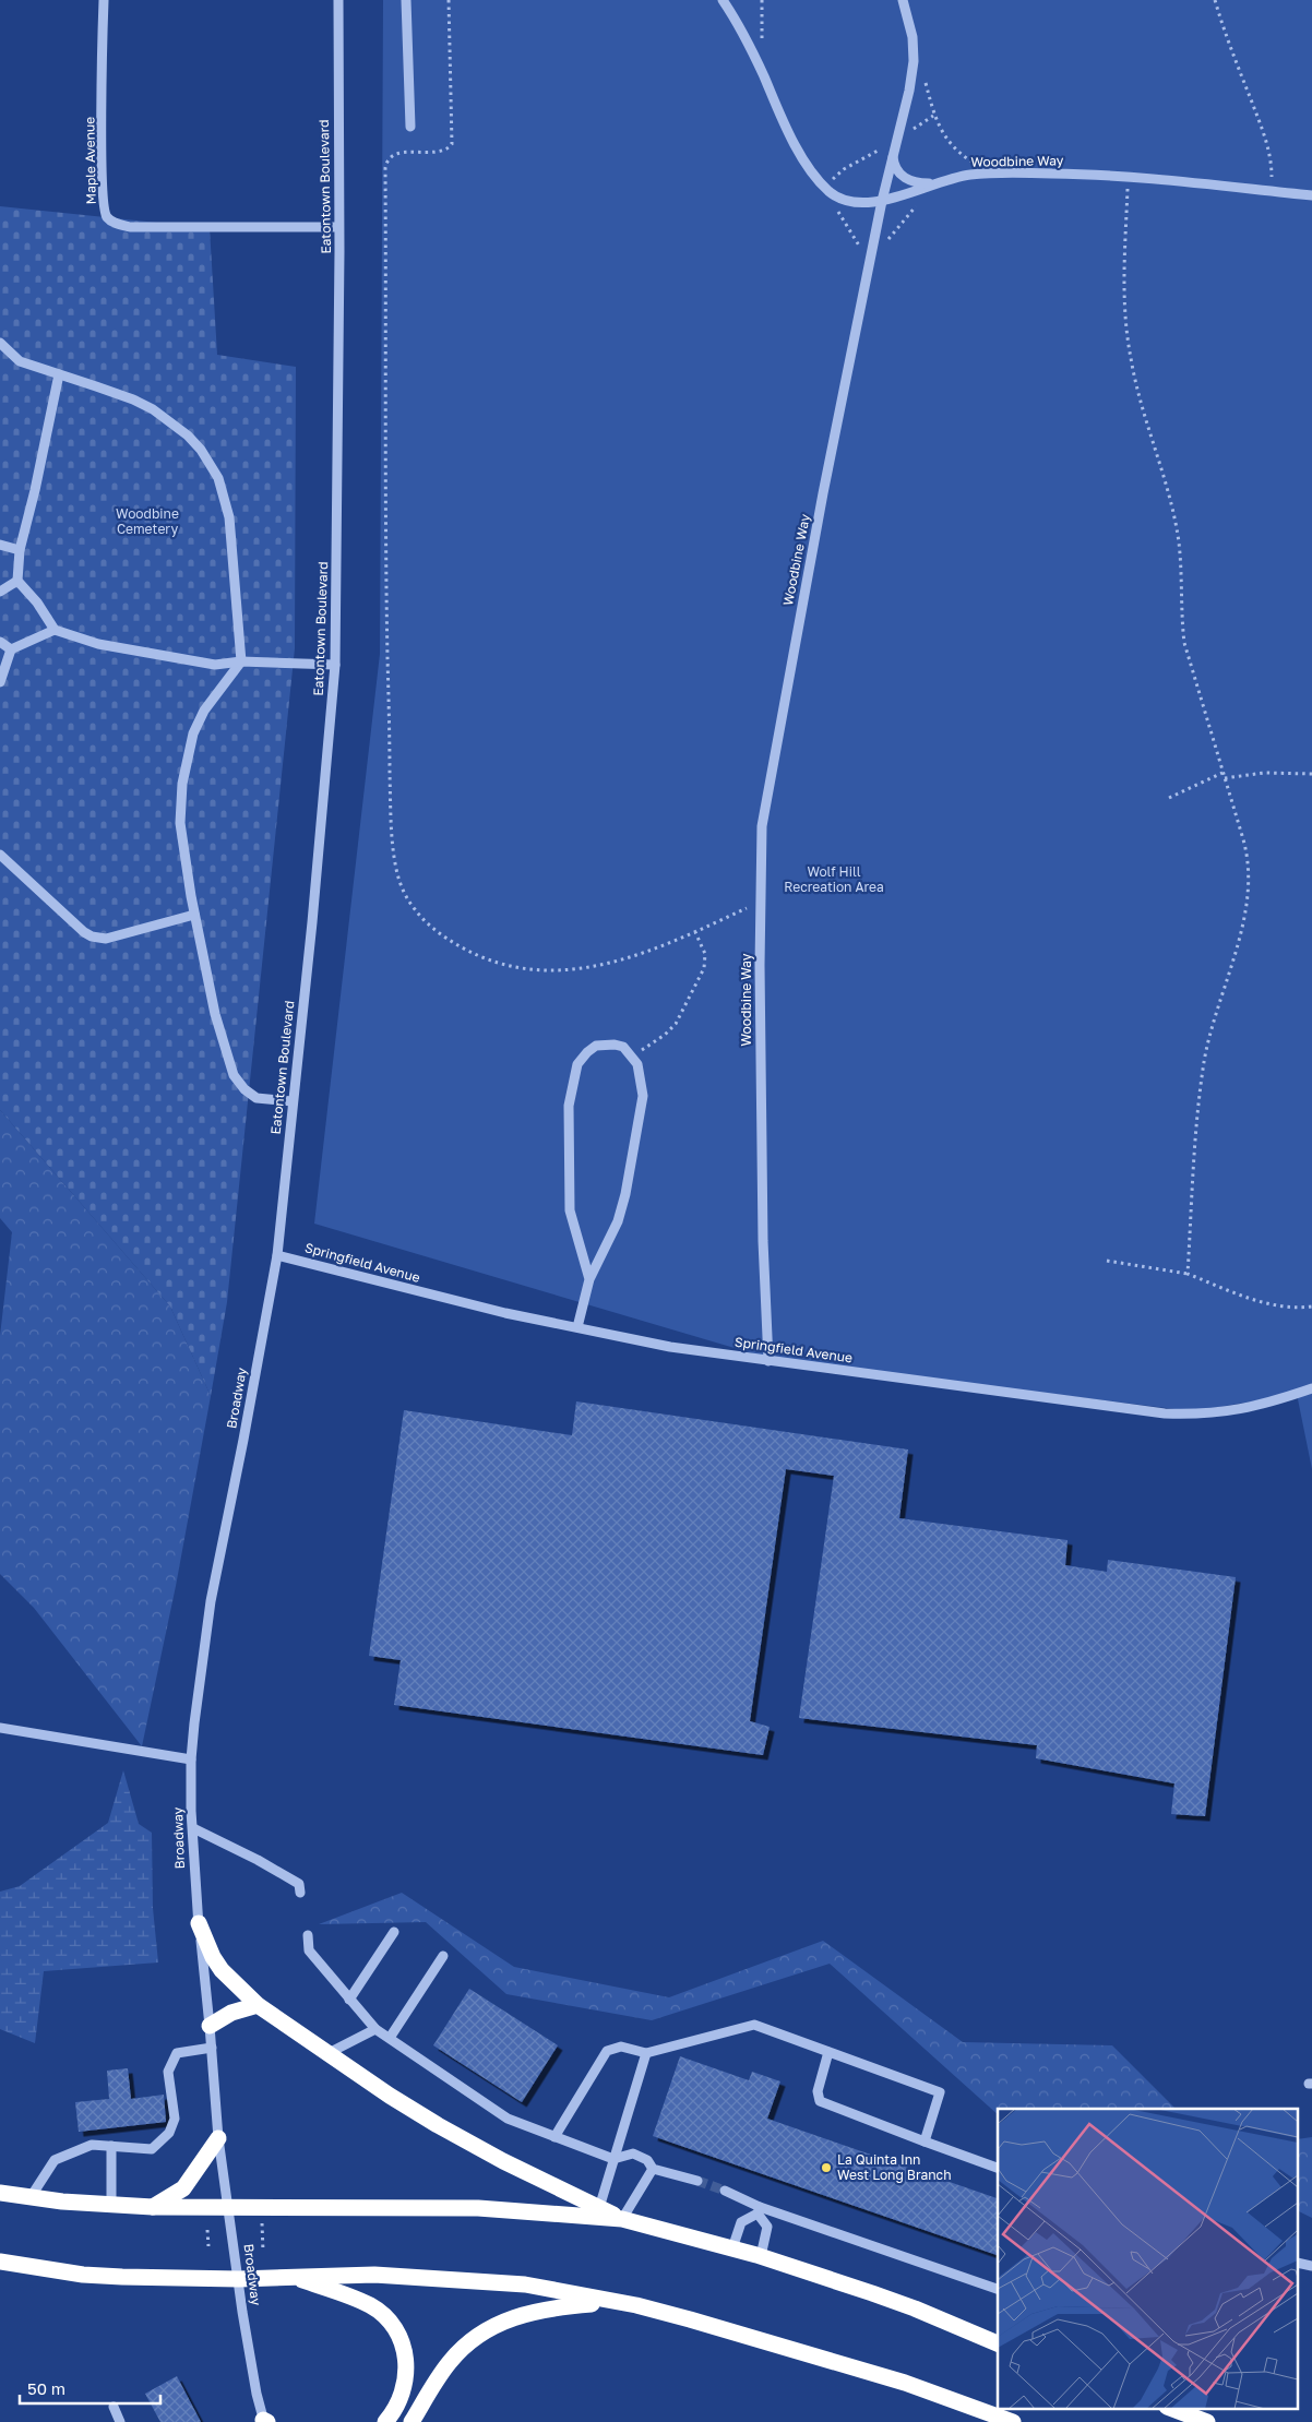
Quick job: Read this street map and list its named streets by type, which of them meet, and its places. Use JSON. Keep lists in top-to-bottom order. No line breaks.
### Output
{"streets":{"street":["Maple Avenue","Woodbine Way","Eatontown Boulevard","Springfield Avenue","Broadway"]},"crossings":[["Maple Avenue","Eatontown Boulevard"],["Woodbine Way","Springfield Avenue"],["Eatontown Boulevard","Springfield Avenue"],["Eatontown Boulevard","Broadway"],["Springfield Avenue","Broadway"]],"parks":["Woodbine Cemetery","Wolf Hill Recreation Area"],"places":["La Quinta Inn West Long Branch"],"scale_bar":"50 m"}
